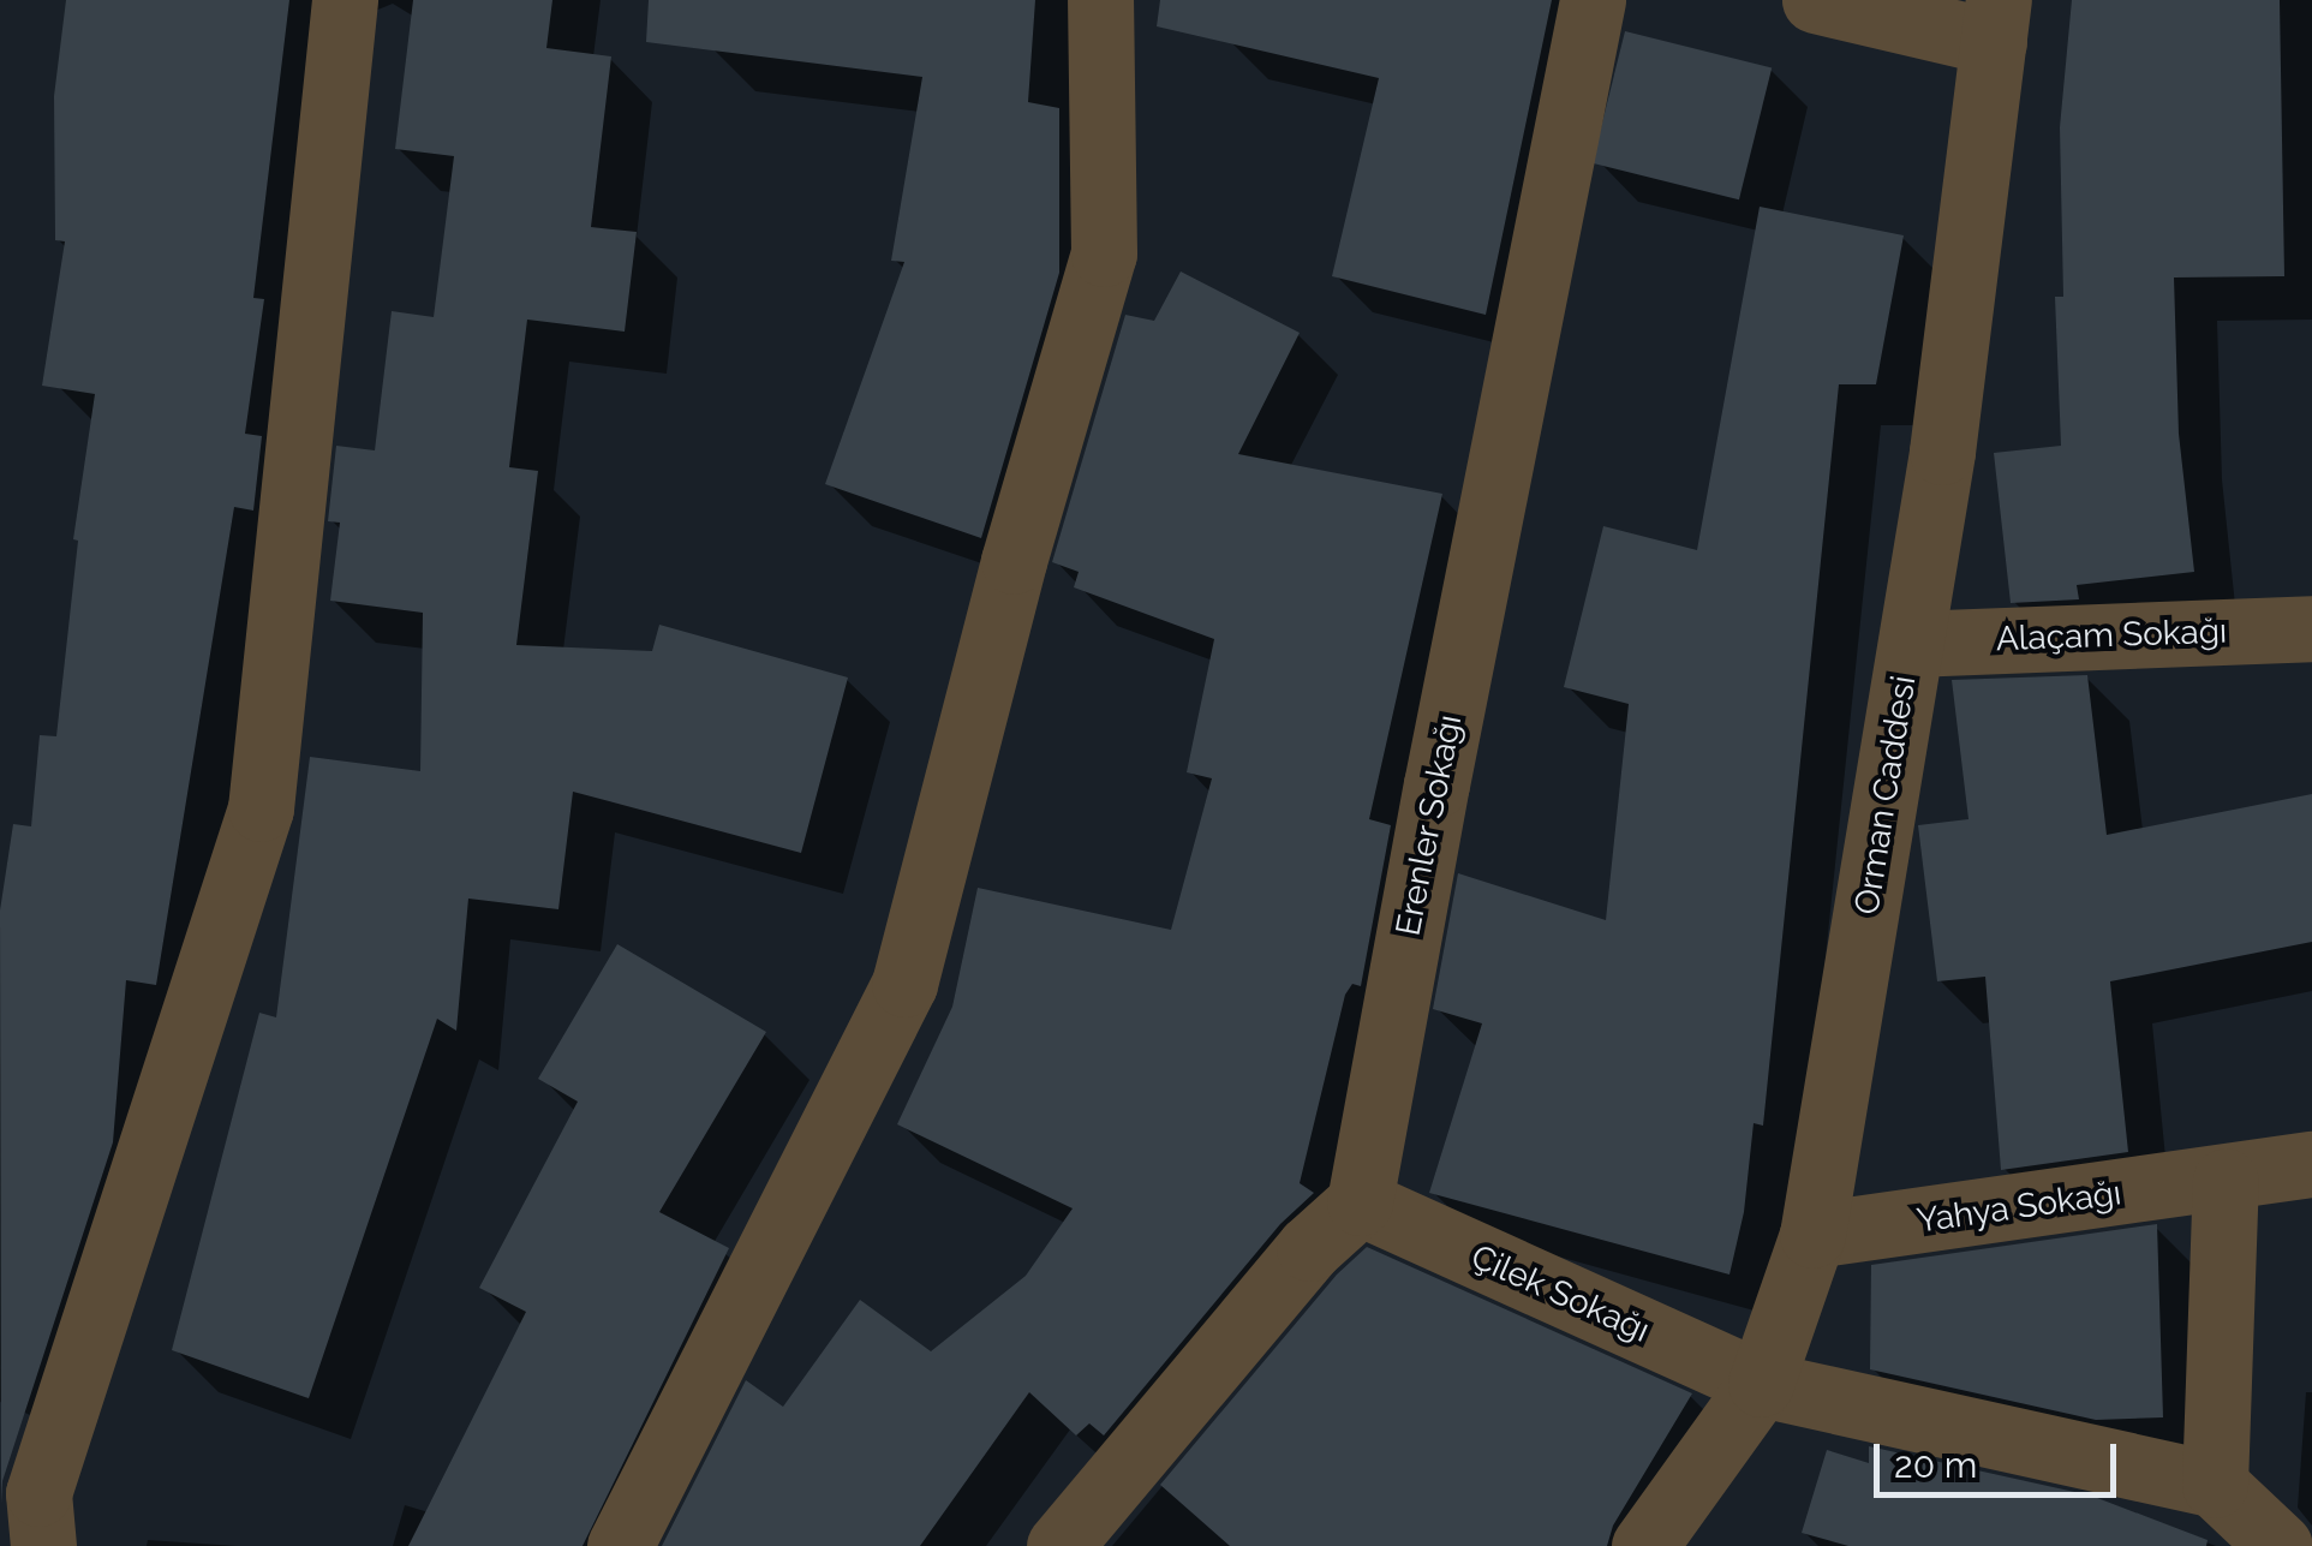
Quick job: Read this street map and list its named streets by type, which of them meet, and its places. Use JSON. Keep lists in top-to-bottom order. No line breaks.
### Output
{"streets":{"street":["Alaçam Sokağı","Orman Caddesi","Erenler Sokağı","Yahya Sokağı","Çilek Sokağı"]},"crossings":[["Alaçam Sokağı","Orman Caddesi"],["Orman Caddesi","Yahya Sokağı"],["Orman Caddesi","Çilek Sokağı"],["Erenler Sokağı","Çilek Sokağı"]],"scale_bar":"20 m"}
